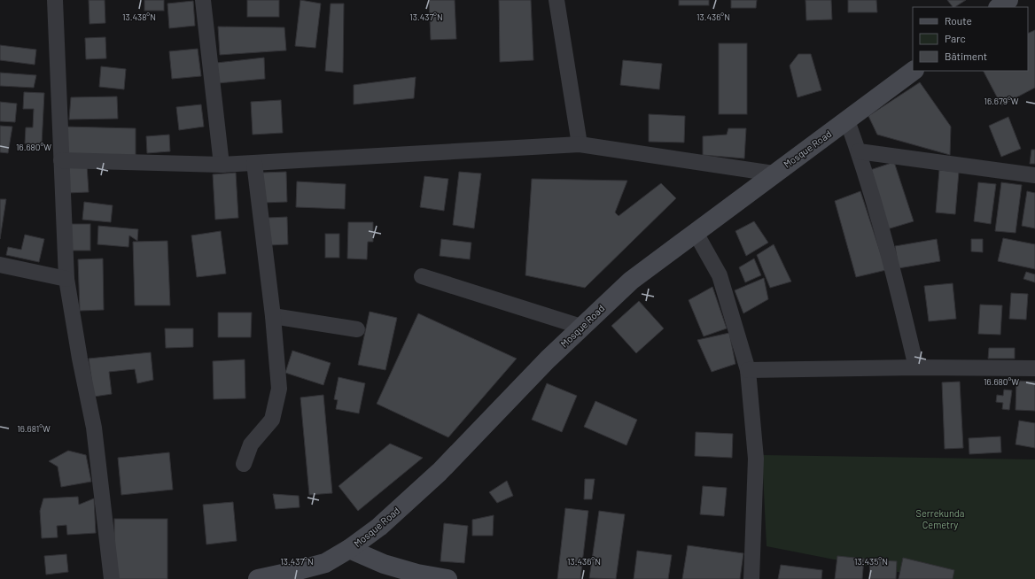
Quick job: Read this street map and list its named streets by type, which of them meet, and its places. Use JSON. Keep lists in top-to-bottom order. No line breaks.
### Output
{"streets":{"street":["Mosque Road"]},"parks":["Serrekunda Cemetry"],"legend":["Route","Parc","Bâtiment"],"coordinates":["13.438°N","13.437°N","13.436°N","16.679°W","16.680°W","16.681°W","13.435°N"]}
